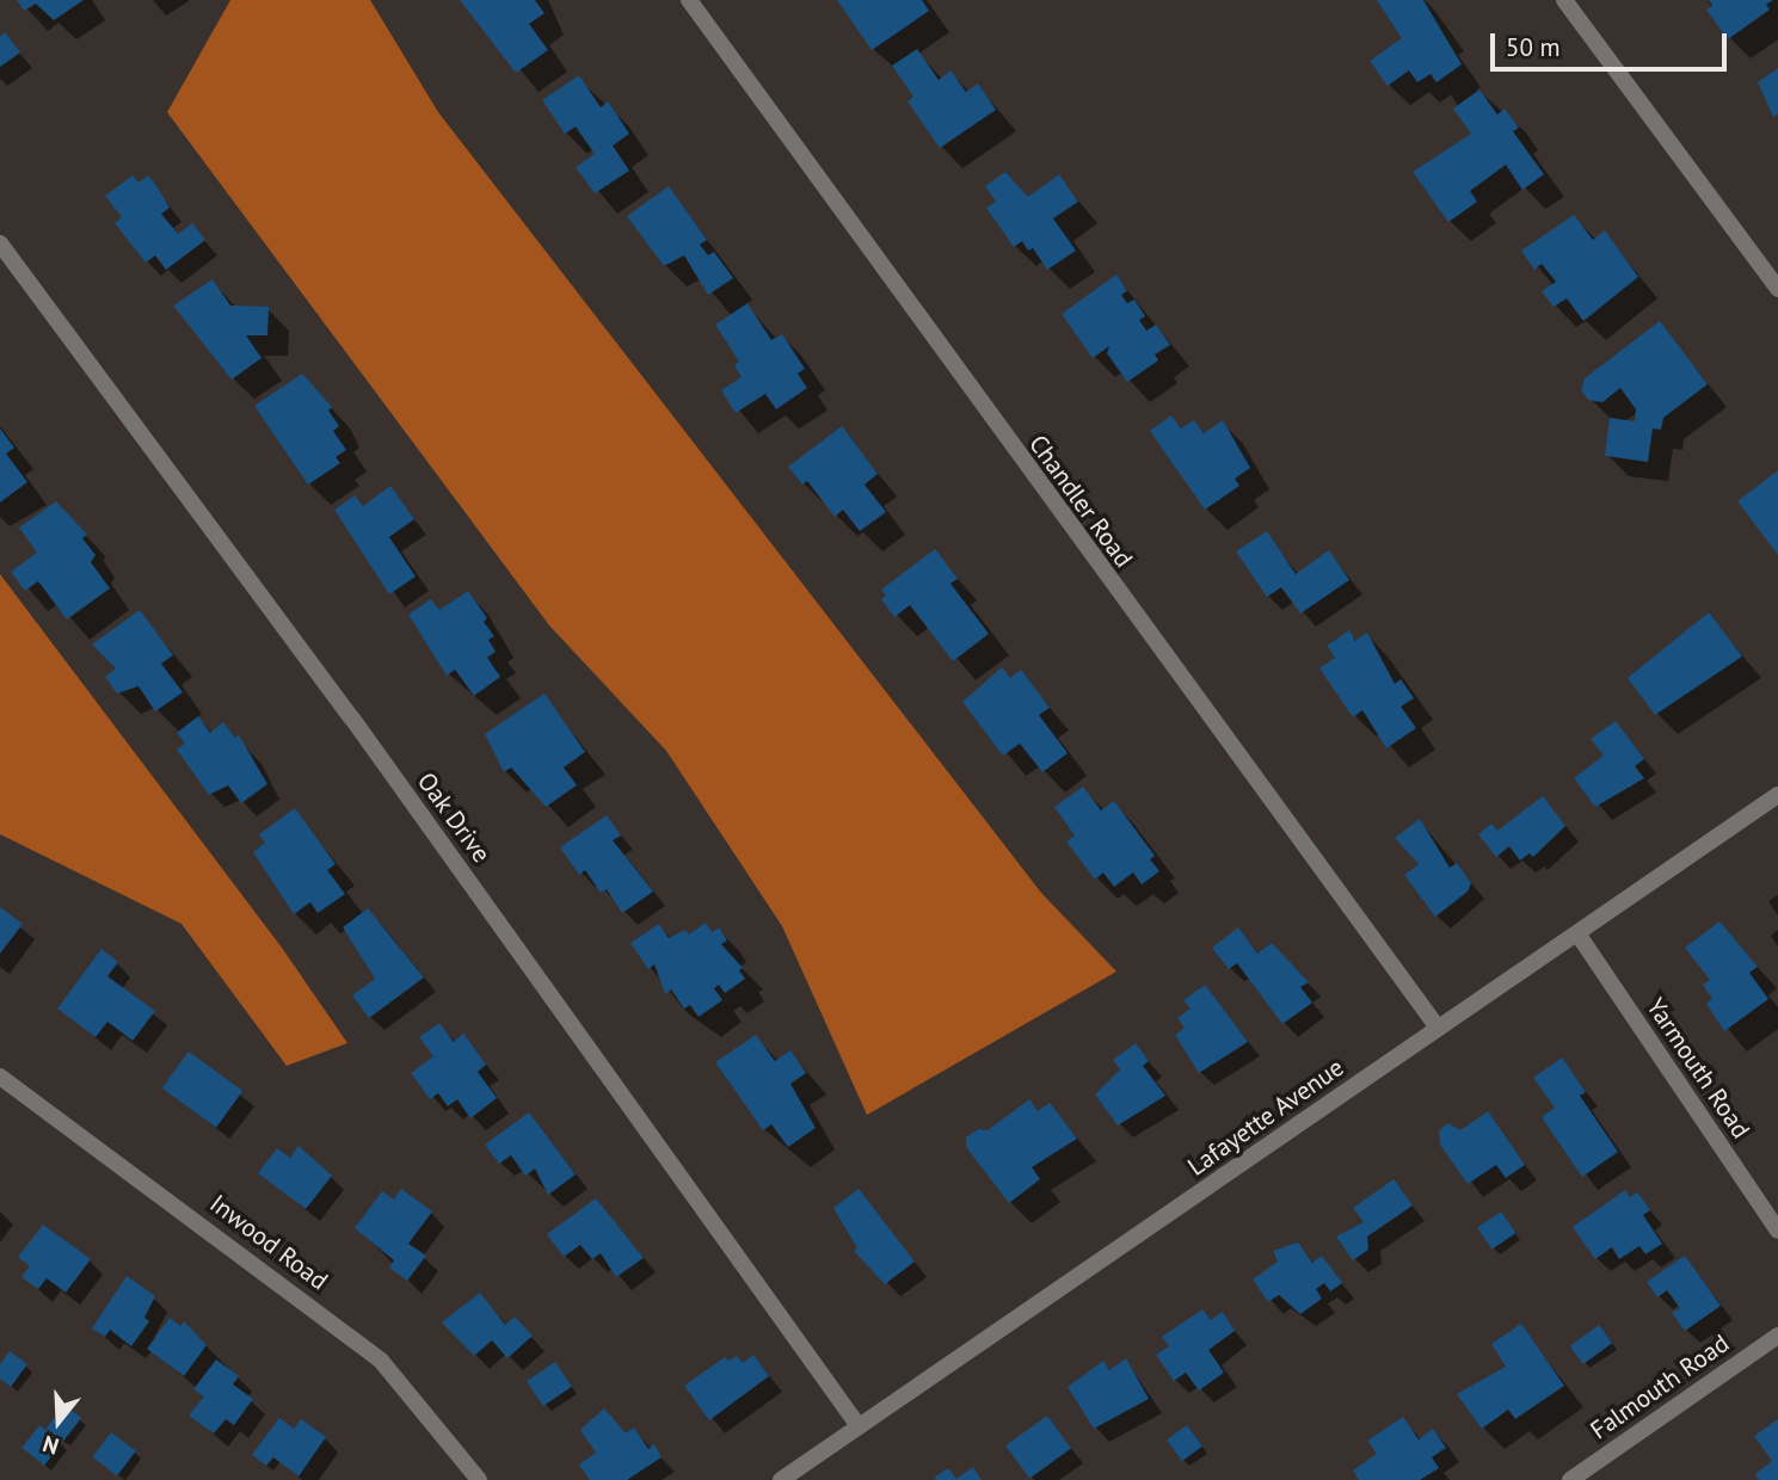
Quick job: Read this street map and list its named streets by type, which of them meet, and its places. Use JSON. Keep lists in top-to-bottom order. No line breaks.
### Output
{"streets":{"street":["Chandler Road","Oak Drive","Yarmouth Road","Lafayette Avenue","Inwood Road","Falmouth Road"]},"crossings":[["Chandler Road","Lafayette Avenue"],["Oak Drive","Lafayette Avenue"],["Yarmouth Road","Lafayette Avenue"]],"scale_bar":"50 m","north":"bottom"}
